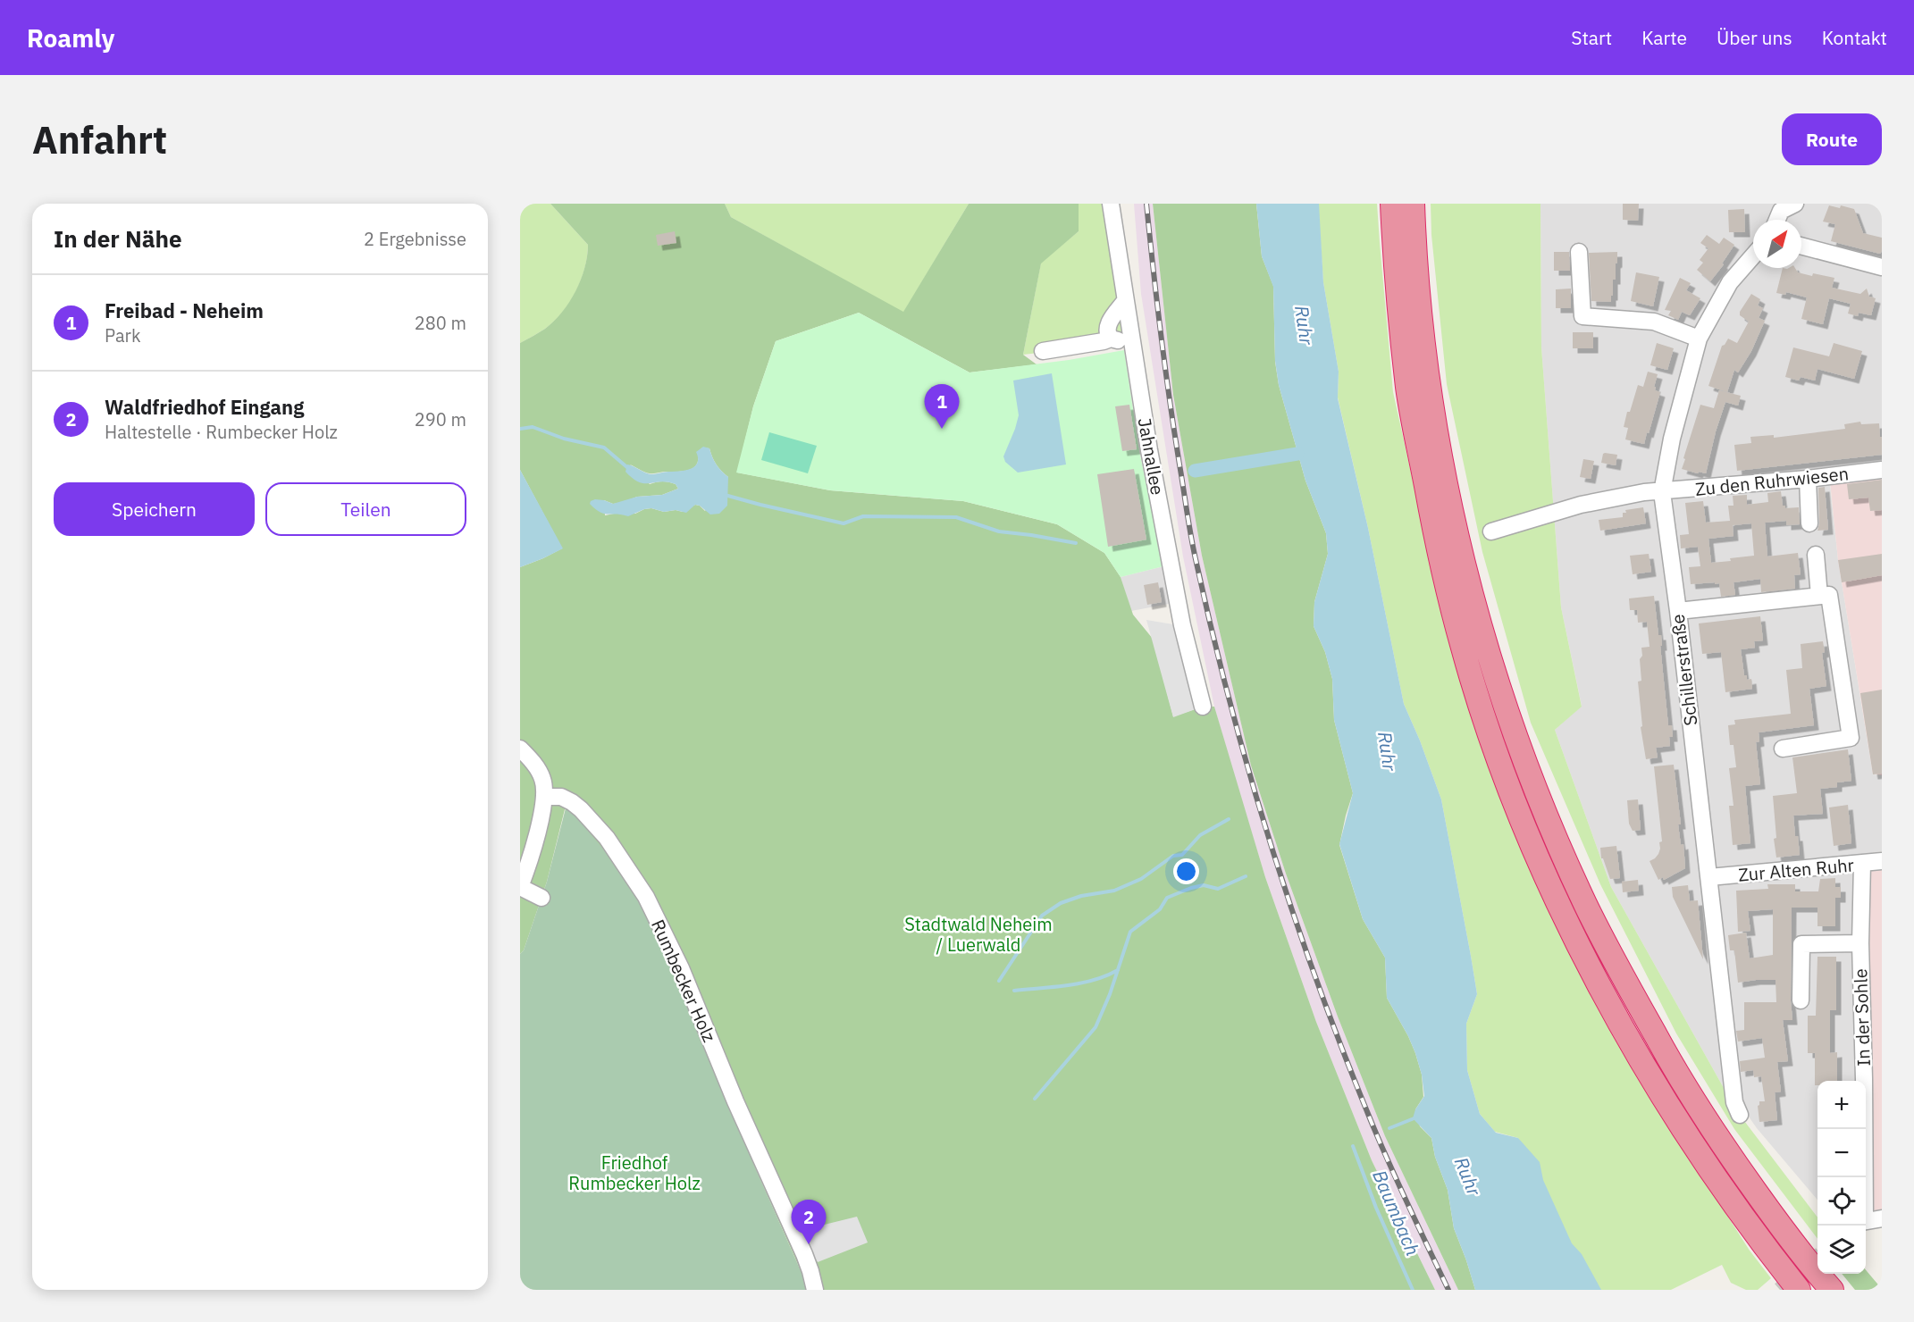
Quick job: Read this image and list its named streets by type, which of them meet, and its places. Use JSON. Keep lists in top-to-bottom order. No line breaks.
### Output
{"streets":{"street":["Jahnallee","Zu den Ruhrwiesen","Schillerstraße","Zur Alten Ruhr","Rumbecker Holz","In der Sohle"]},"crossings":[["Zu den Ruhrwiesen","Schillerstraße"],["Schillerstraße","Zur Alten Ruhr"],["Zur Alten Ruhr","In der Sohle"]],"water":["Ruhr","Baumbach"],"parks":["Stadtwald Neheim / Luerwald","Friedhof Rumbecker Holz"],"north":"top right","page":{"header":"Roamly","nav":["Start","Karte","Über uns","Kontakt"],"buttons":["Route",["Speichern","Teilen"]],"title":"Anfahrt","heading":["In der Nähe","2 Ergebnisse"],"list":[{"mark":"1","name":"Freibad - Neheim","note":"Park","value":"280 m"},{"mark":"2","name":"Waldfriedhof Eingang","note":"Haltestelle · Rumbecker Holz","value":"290 m"}],"pins":["1","2"],"map_buttons":["+","−"]}}
